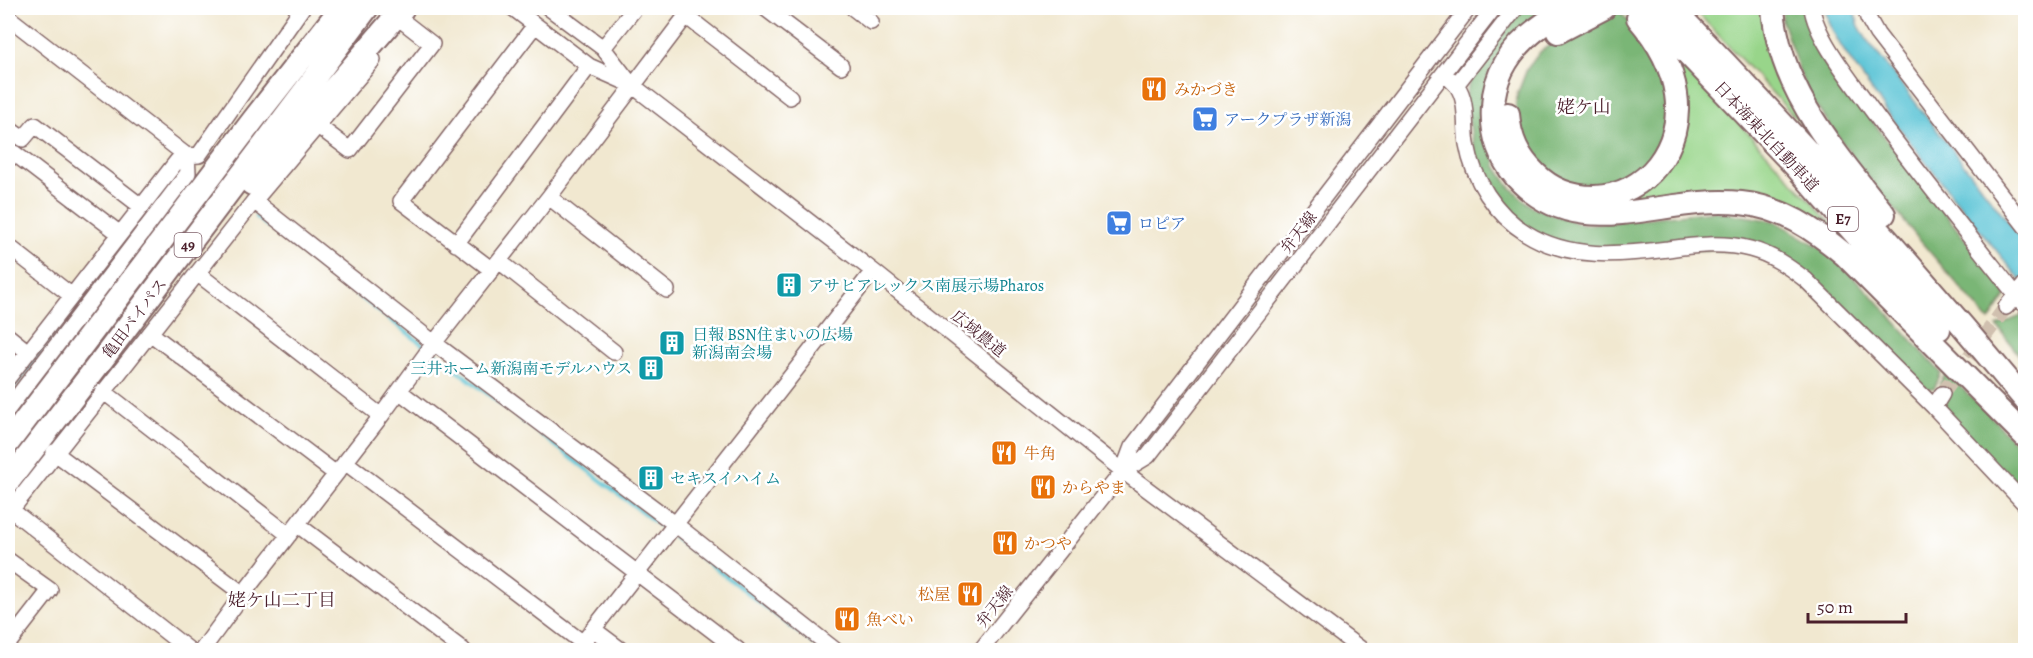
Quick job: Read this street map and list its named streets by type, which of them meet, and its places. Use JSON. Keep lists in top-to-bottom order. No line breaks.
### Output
{"streets":{"highway":["日本海東北自動車道","E7","49","亀田バイパス"],"street":["弁天線","広域農道"]},"crossings":[["弁天線","広域農道"]],"districts":["姥ケ山","姥ケ山二丁目"],"places":{"restaurant":["みかづき","牛角","からやま","かつや","松屋","魚べい"],"supermarket":["アークプラザ新潟","ロピア"],"building":["アサヒアレックス南展示場Pharos","日報 BSN住まいの広場 新潟南会場","三井ホーム新潟南モデルハウス","セキスイハイム"]},"scale_bar":"50 m"}
